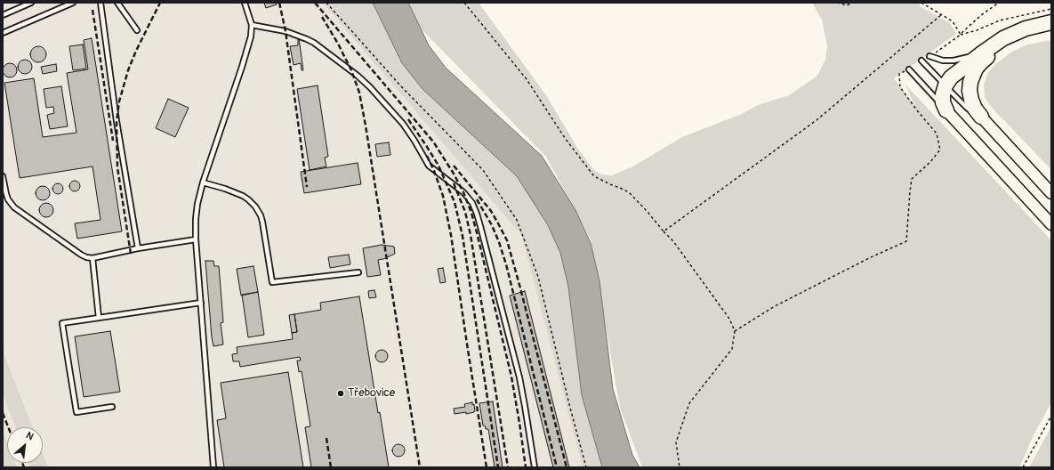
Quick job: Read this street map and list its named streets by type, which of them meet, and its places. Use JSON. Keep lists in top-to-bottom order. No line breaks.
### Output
{"places":["Třebovice"],"north":"top right"}
